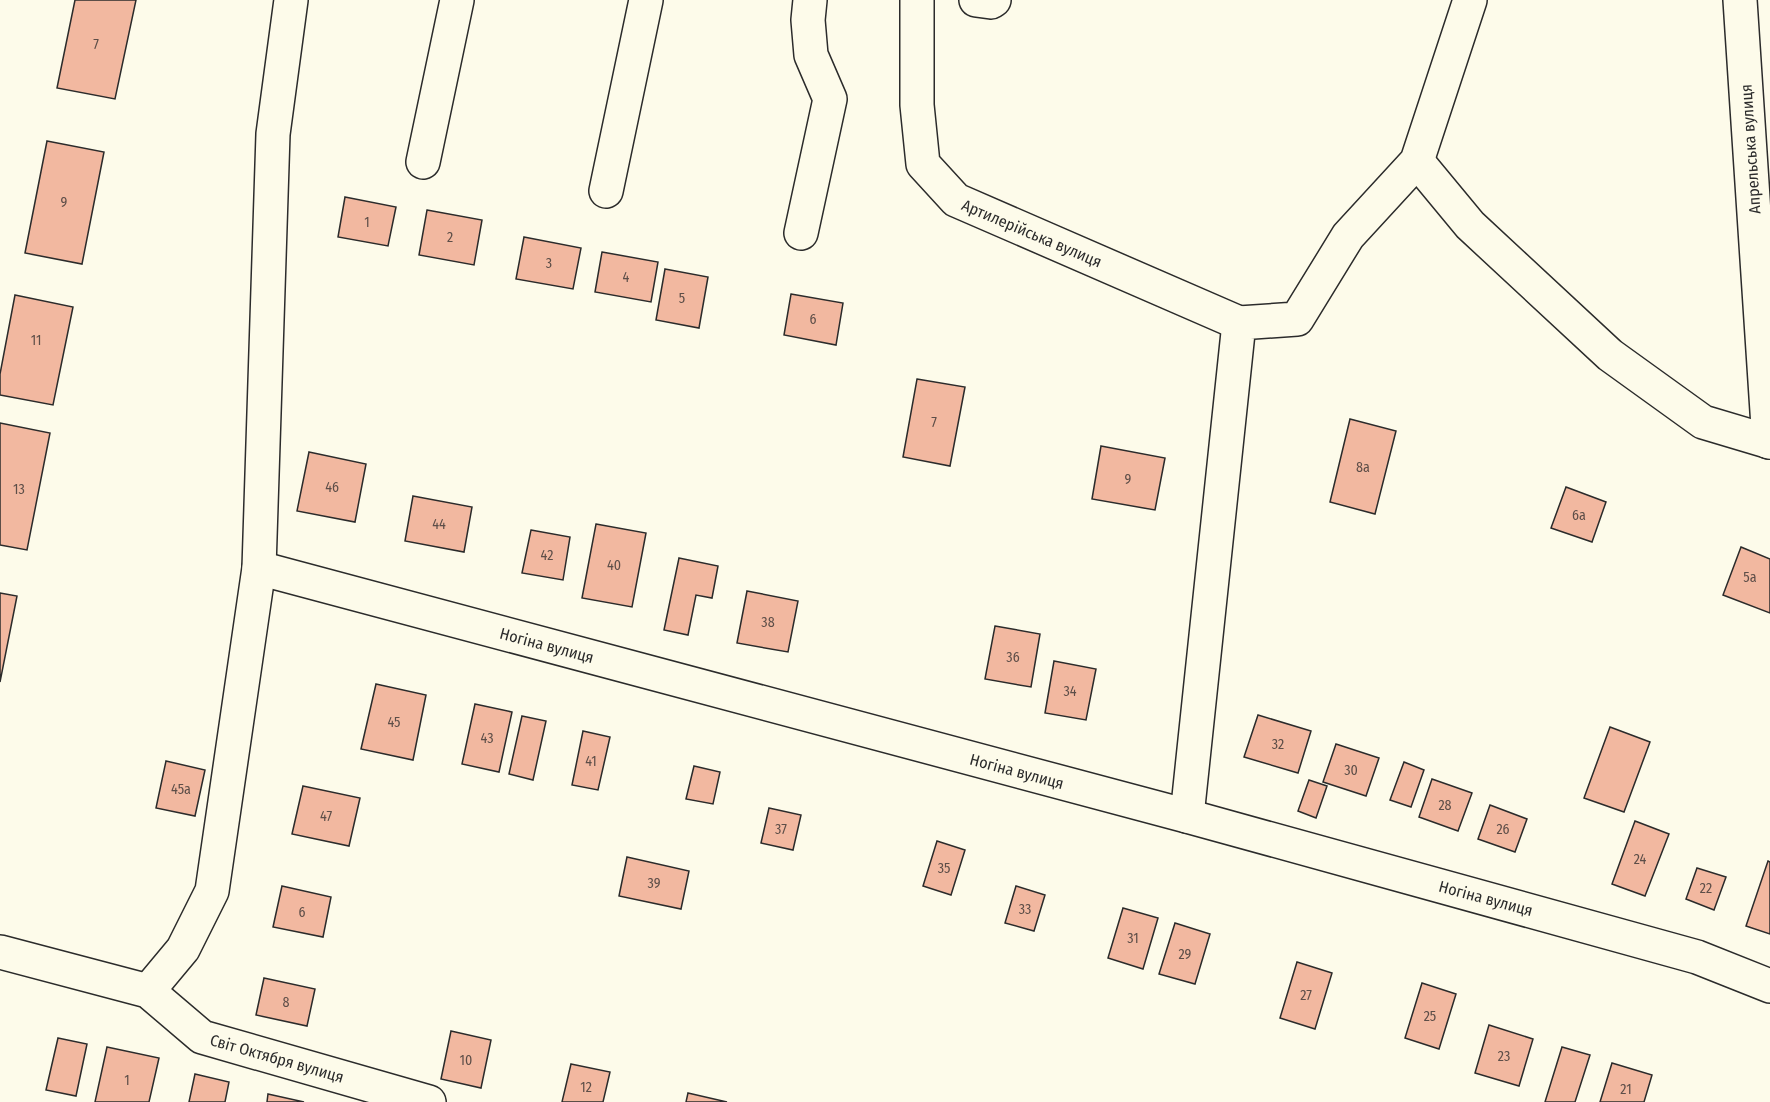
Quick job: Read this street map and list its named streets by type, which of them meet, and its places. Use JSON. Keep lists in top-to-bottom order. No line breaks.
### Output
{"streets":{"street":["Апрельська вулиця","Артилерійська вулиця","Ногіна вулиця","Світ Октября вулиця"]},"house_numbers":["7","9","1","2","3","4","5","6","11","7","8а","9","46","13","6а","44","42","40","5а","38","36","34","45","43","32","41","30","45а","28","47","37","26","24","35","39","22","33","6","31","29","27","8","25","23","10","1","12","21"]}
